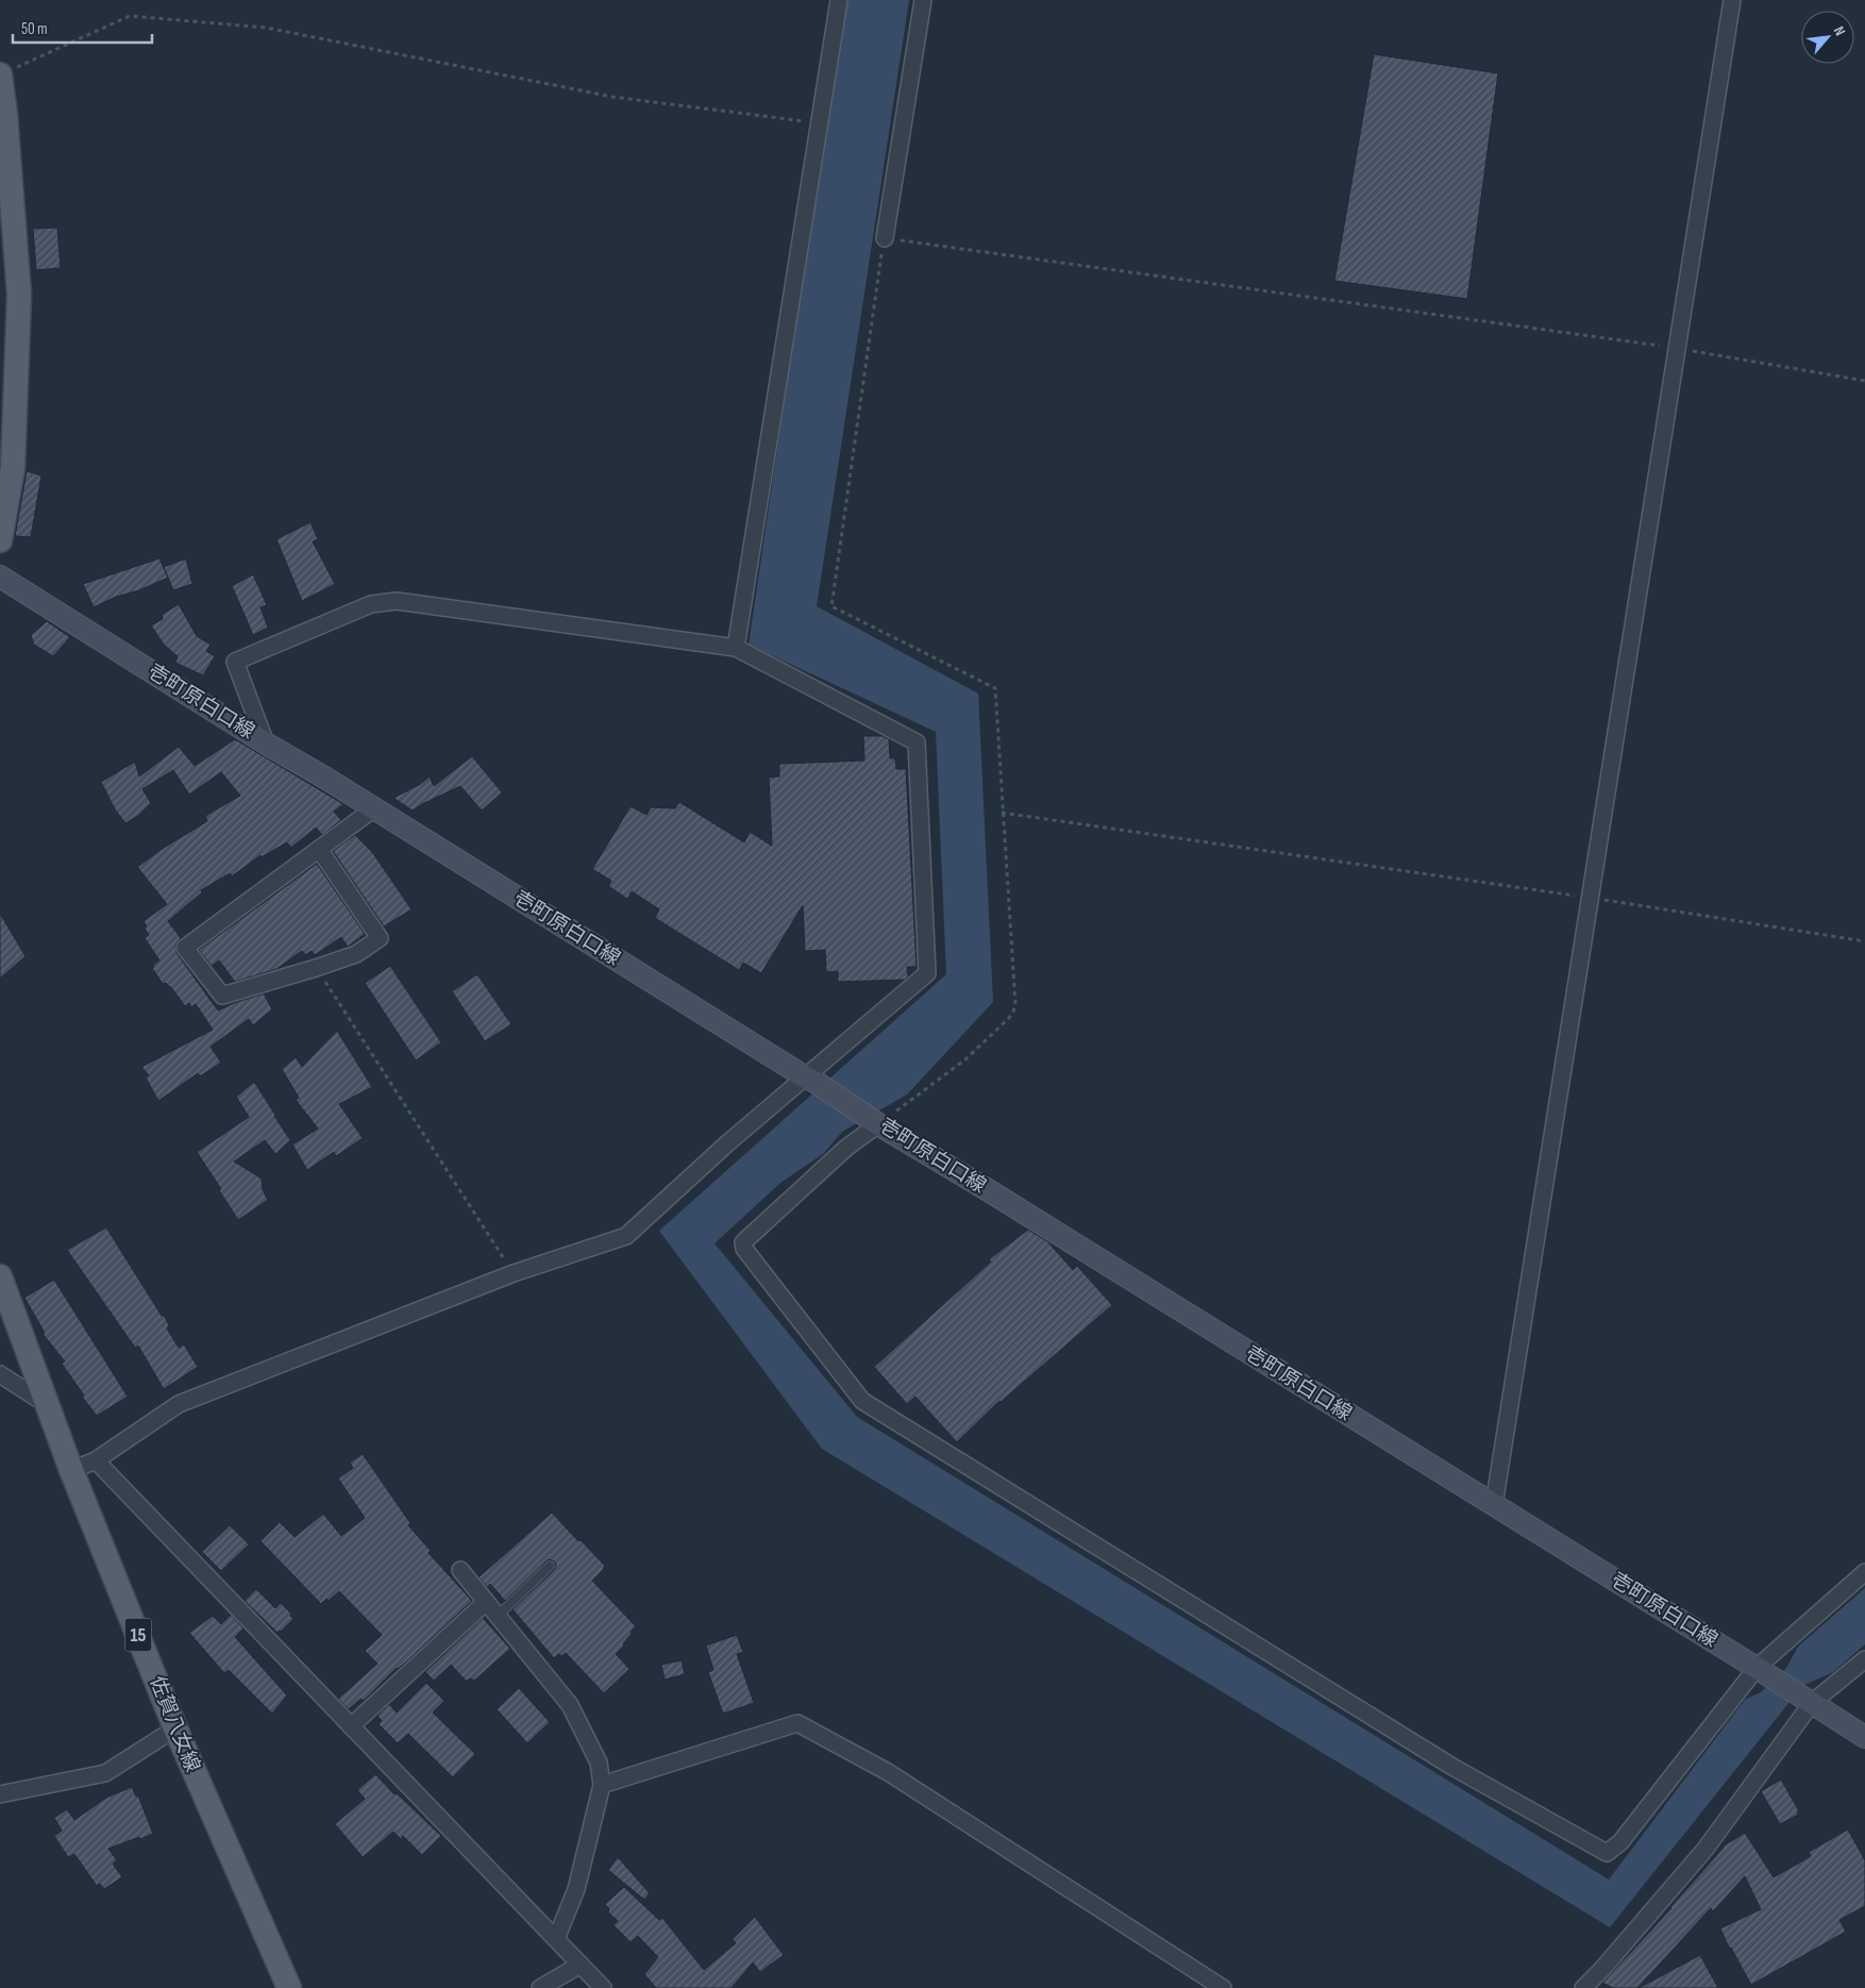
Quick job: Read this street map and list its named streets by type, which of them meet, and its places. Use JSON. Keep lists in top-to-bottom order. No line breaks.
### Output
{"streets":{"main road":["壱町原白口線","15","佐賀八女線"]},"scale_bar":"50 m","north":"top right"}
